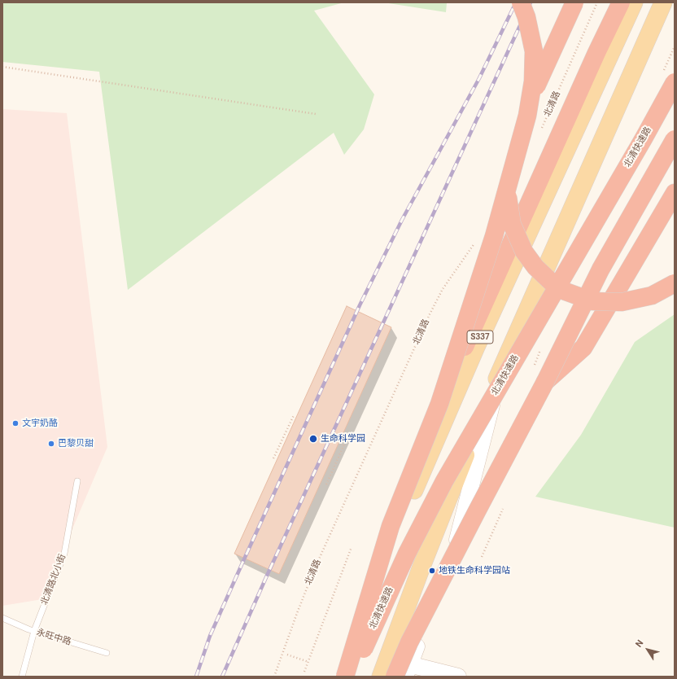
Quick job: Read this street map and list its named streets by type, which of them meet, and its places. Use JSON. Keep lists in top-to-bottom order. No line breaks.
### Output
{"streets":{"highway":["北清快速路"],"main road":["S337"],"lane":["北清路北小街","永旺中路"],"path":["北清路"]},"crossings":[["北清路北小街","永旺中路"]],"places":["文宇奶酪","生命科学园","巴黎贝甜","地铁生命科学园站"],"north":"top left"}
